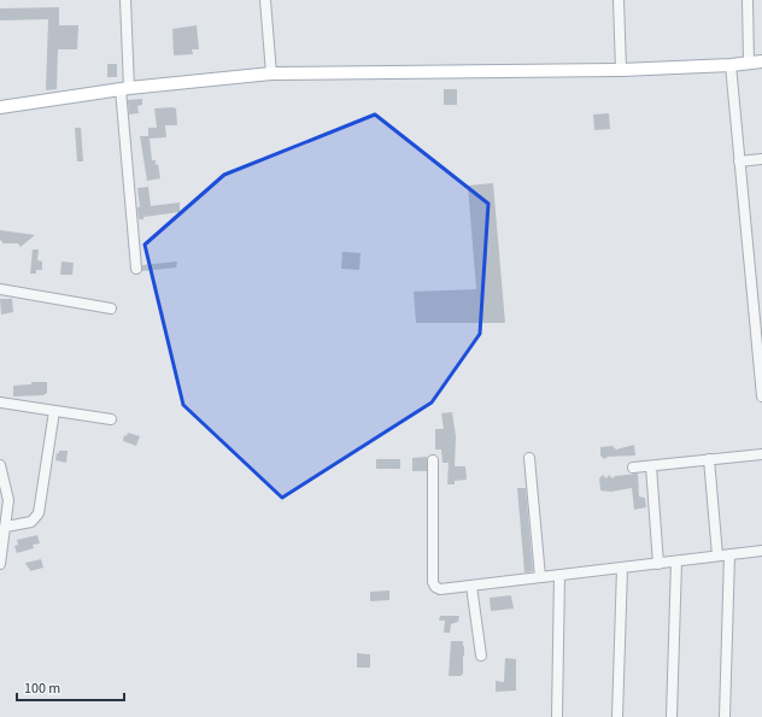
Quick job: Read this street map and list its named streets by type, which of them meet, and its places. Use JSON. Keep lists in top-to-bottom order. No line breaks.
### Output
{"scale_bar":"100 m"}
